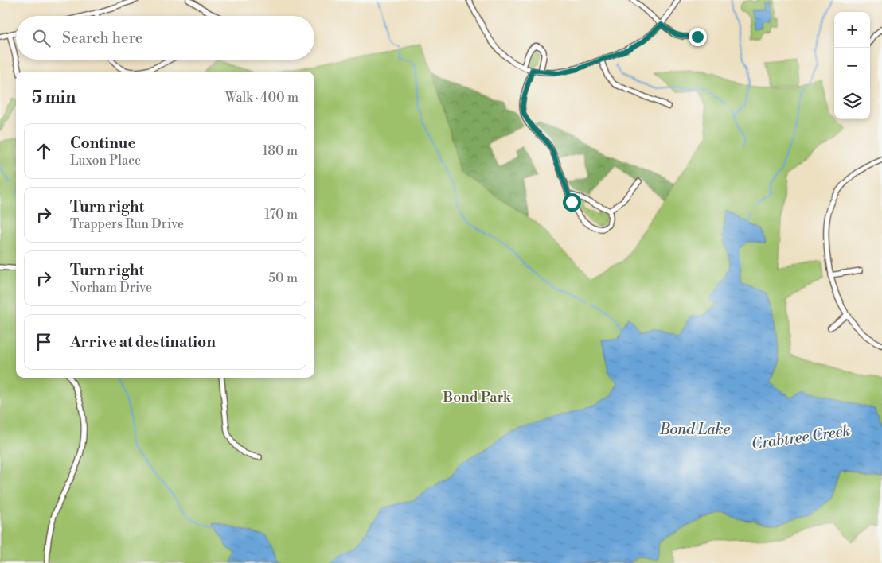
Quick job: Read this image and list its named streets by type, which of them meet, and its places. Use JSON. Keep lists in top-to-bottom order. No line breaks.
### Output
{"water":["Bond Lake","Crabtree Creek"],"parks":["Bond Park"],"page":{"map_buttons":["+","−"],"search":"Search here","heading":["5 min","Walk · 400 m"],"list":[["Continue","Luxon Place","180 m"],["Turn right","Trappers Run Drive","170 m"],["Turn right","Norham Drive","50 m"],"Arrive at destination"]}}
